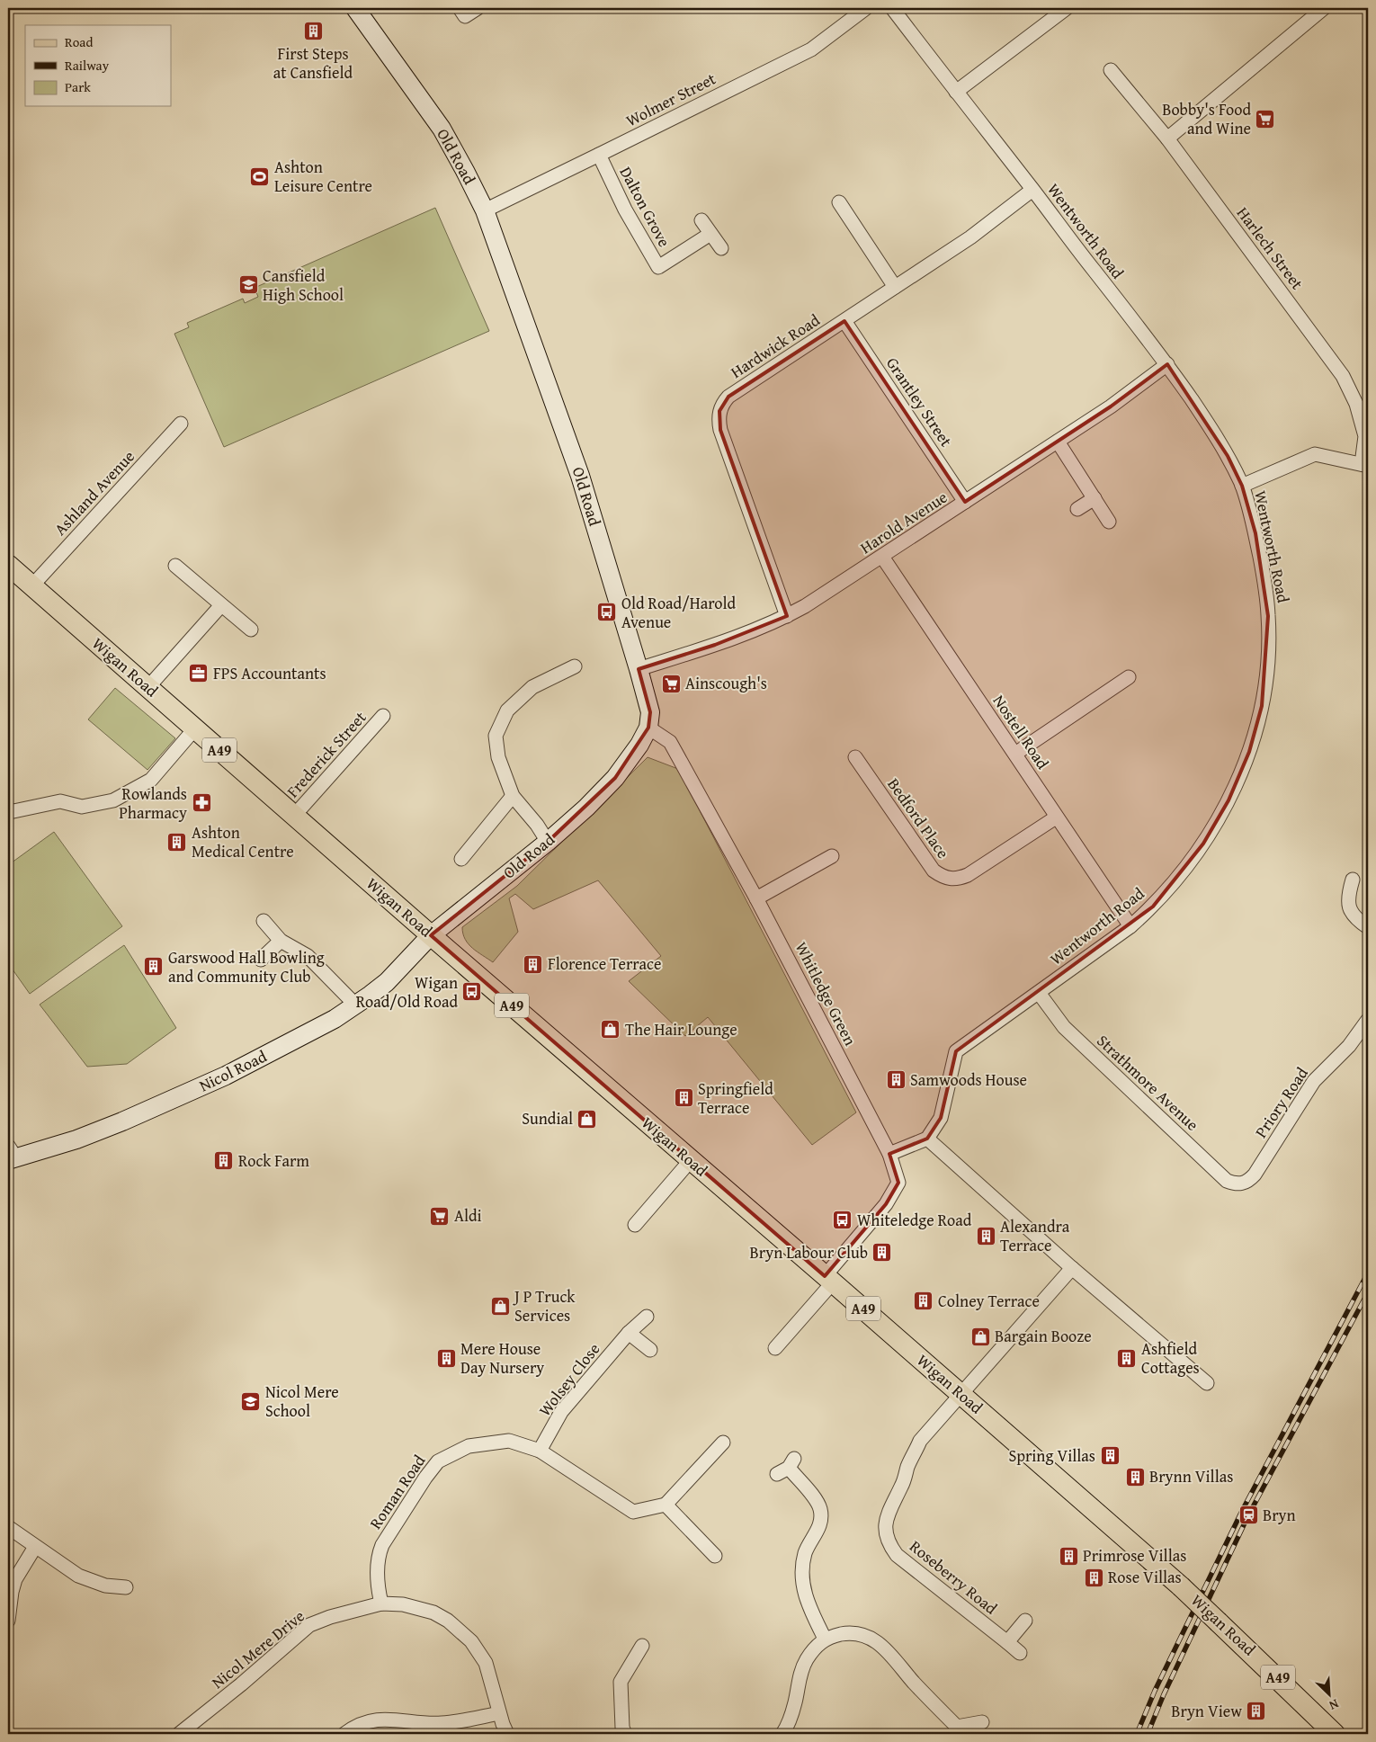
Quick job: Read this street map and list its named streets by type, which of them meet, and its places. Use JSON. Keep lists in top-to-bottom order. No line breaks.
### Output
{"streets":{"main road":["Wigan Road","A49"],"street":["Wolmer Street","Old Road","Dalton Grove","Wentworth Road","Harlech Street","Hardwick Road","Grantley Street","Ashland Avenue","Harold Avenue","Nostell Road","Frederick Street","Bedford Place","Whitledge Green","Nicol Road","Strathmore Avenue","Priory Road","Wolsey Close","Roman Road","Roseberry Road","Nicol Mere Drive"]},"crossings":[["Wolmer Street","Old Road"],["Wolmer Street","Dalton Grove"],["Old Road","Harold Avenue"],["Old Road","Wigan Road"],["Old Road","Whitledge Green"],["Old Road","Nicol Road"],["Wentworth Road","Hardwick Road"],["Wentworth Road","Harold Avenue"],["Wentworth Road","Nostell Road"],["Wentworth Road","Strathmore Avenue"],["Hardwick Road","Grantley Street"],["Hardwick Road","Harold Avenue"],["Grantley Street","Harold Avenue"],["Ashland Avenue","Wigan Road"],["Harold Avenue","Nostell Road"],["Wigan Road","Frederick Street"],["Wigan Road","Whitledge Green"],["Wigan Road","Nicol Road"],["Wigan Road","Roseberry Road"],["Nostell Road","Bedford Place"],["Strathmore Avenue","Priory Road"],["Wolsey Close","Roman Road"],["Roman Road","Nicol Mere Drive"]],"places":{"building":["First Steps at Cansfield","Ashton Medical Centre","Florence Terrace","Garswood Hall Bowling and Community Club","Samwoods House","Springfield Terrace","Rock Farm","Alexandra Terrace","Bryn Labour Club","Colney Terrace","Mere House Day Nursery","Ashfield Cottages","Spring Villas","Brynn Villas","Primrose Villas","Rose Villas","Bryn View"],"supermarket":["Bobby's Food and Wine","Ainscough's","Aldi"],"sports":["Ashton Leisure Centre"],"school or university":["Cansfield High School","Nicol Mere School"],"bus stop":["Old Road/Harold Avenue","Wigan Road/Old Road","Whiteledge Road"],"office":["FPS Accountants"],"pharmacy":["Rowlands Pharmacy"],"shop":["The Hair Lounge","Sundial","J P Truck Services","Bargain Booze"],"station":["Bryn"]},"legend":["Road","Railway","Park"],"north":"bottom right"}
